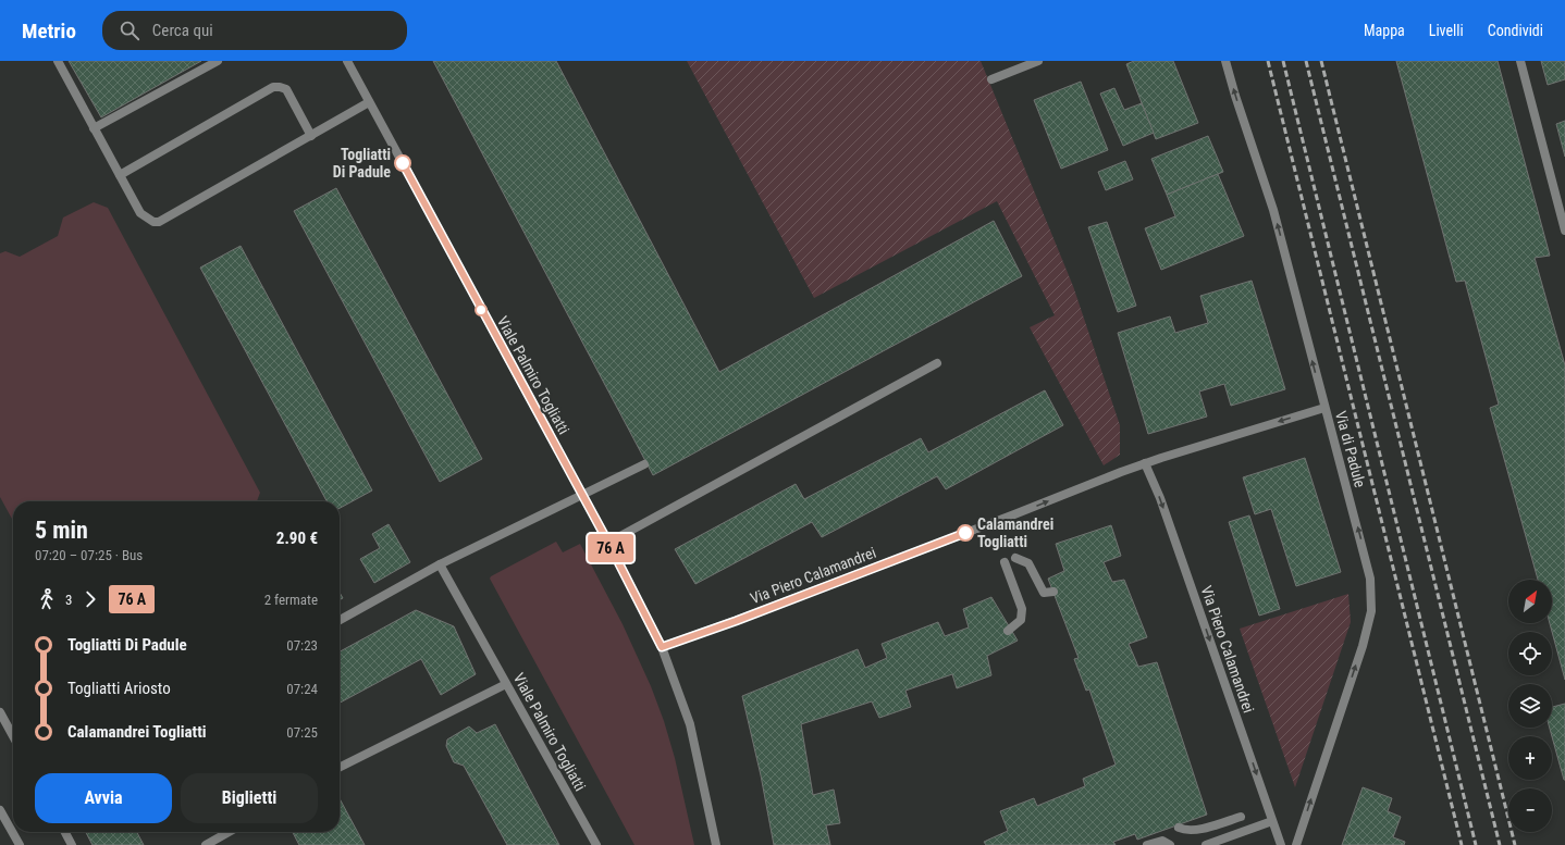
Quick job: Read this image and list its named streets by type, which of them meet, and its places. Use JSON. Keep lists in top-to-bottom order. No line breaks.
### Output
{"streets":{"street":["Viale Palmiro Togliatti","Via di Padule","Via Piero Calamandrei"]},"crossings":[["Viale Palmiro Togliatti","Via Piero Calamandrei"],["Via di Padule","Via Piero Calamandrei"]],"one_way":["Via di Padule"],"places":["Togliatti Di Padule","Calamandrei Togliatti"],"north":"top right","page":{"header":"Metrio","search":"Cerca qui","nav":["Mappa","Livelli","Condividi"],"on_map":"76 A","heading":["5 min","07:20 – 07:25 · Bus","2.90 €"],"legs":["3","76 A","2 fermate"],"map_buttons":["+","−"],"list":[{"name":"Togliatti Di Padule","value":"07:23"},{"name":"Togliatti Ariosto","value":"07:24"},{"name":"Calamandrei Togliatti","value":"07:25"}],"buttons":["Avvia","Biglietti"]}}
